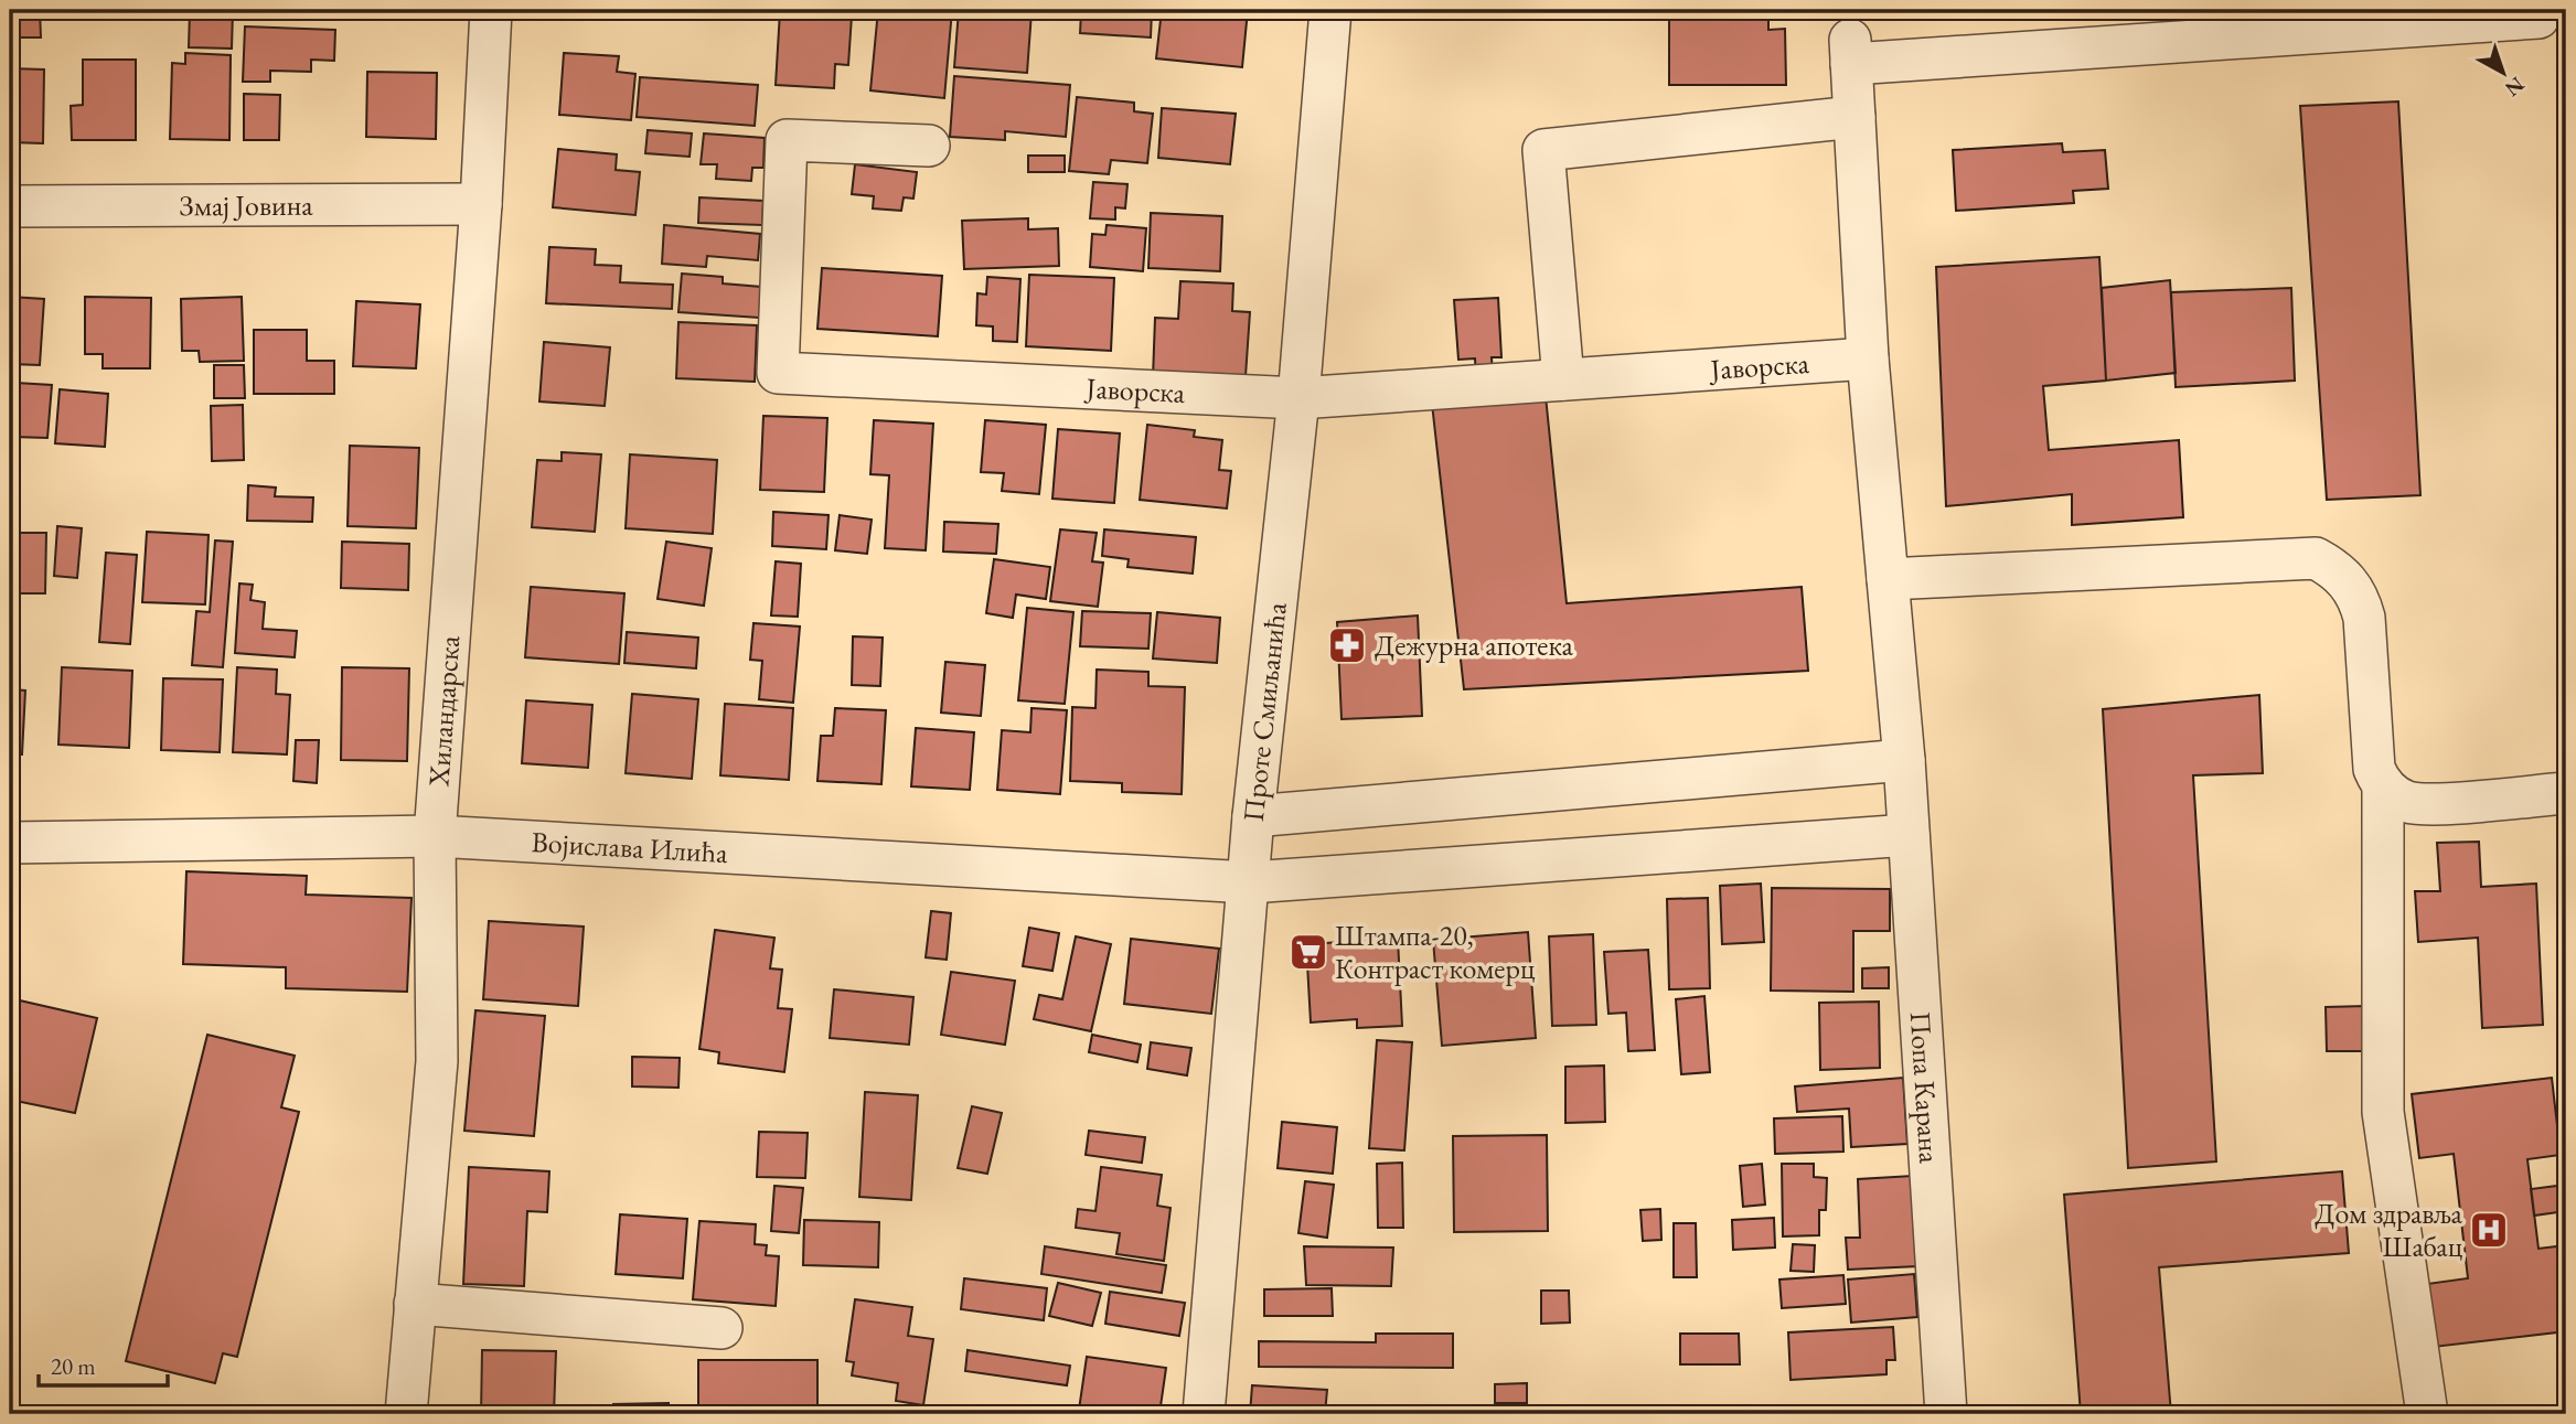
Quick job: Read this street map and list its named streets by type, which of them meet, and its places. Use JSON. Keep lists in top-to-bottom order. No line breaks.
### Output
{"streets":{"street":["Змај Јовина","Јаворска","Проте Смиљанића","Хиландарска","Војислава Илића","Попа Карана"]},"crossings":[["Змај Јовина","Хиландарска"],["Јаворска","Проте Смиљанића"],["Јаворска","Попа Карана"],["Проте Смиљанића","Војислава Илића"],["Хиландарска","Војислава Илића"],["Војислава Илића","Попа Карана"]],"places":{"pharmacy":["Дежурна апотека"],"supermarket":["Штампа-20, Контраст комерц"],"hospital":["Дом здравља Шабац"]},"scale_bar":"20 m","north":"bottom right"}
